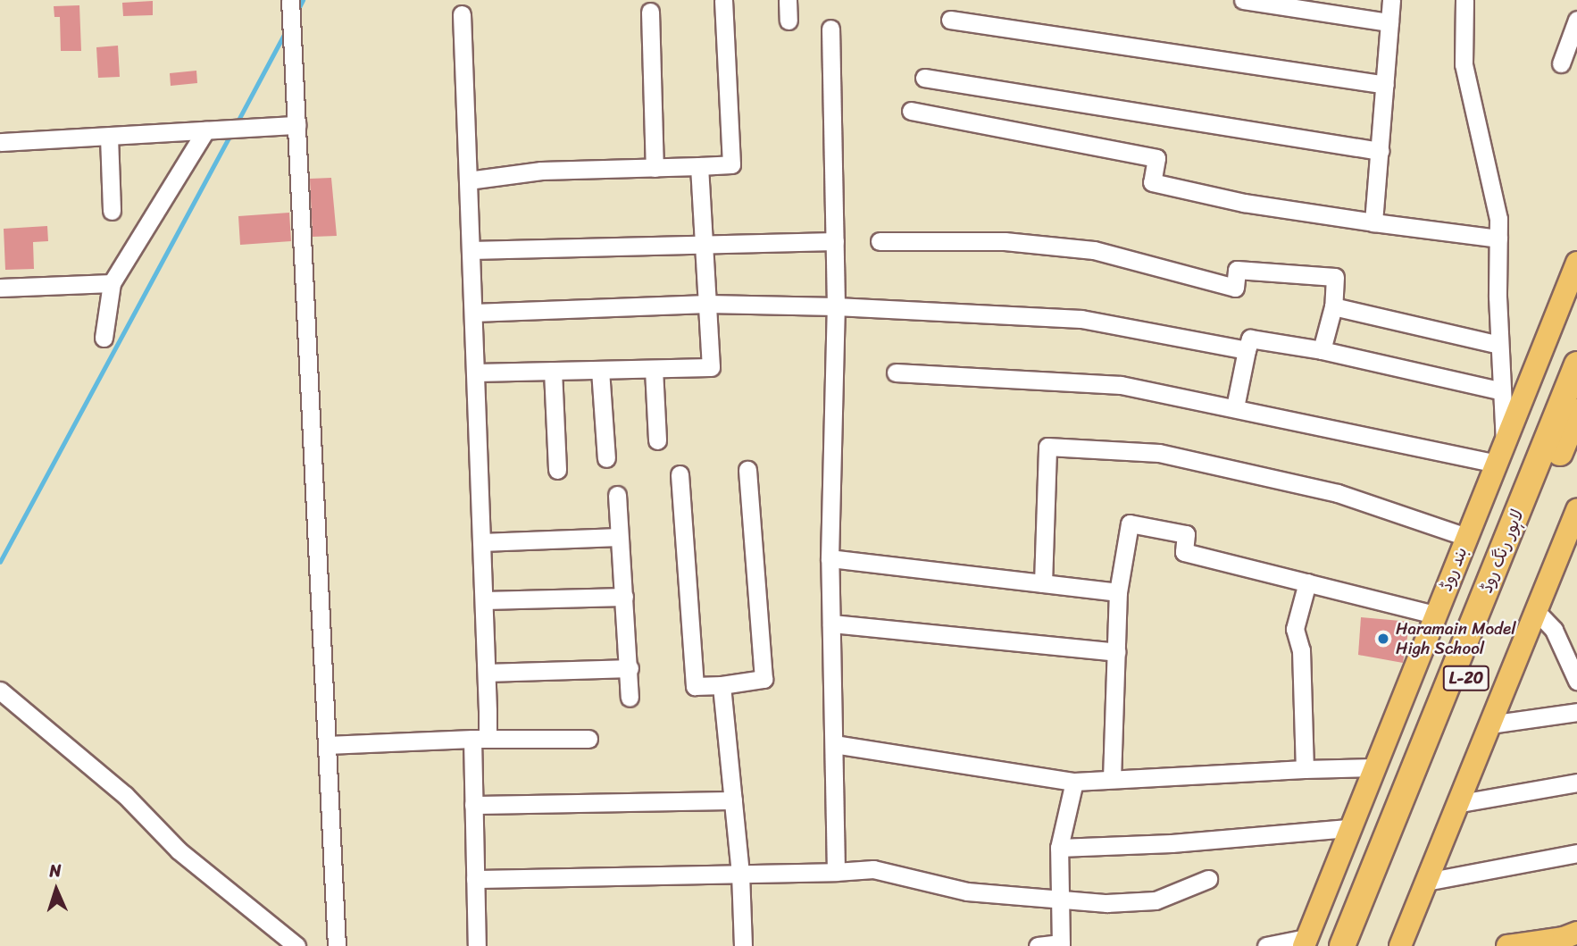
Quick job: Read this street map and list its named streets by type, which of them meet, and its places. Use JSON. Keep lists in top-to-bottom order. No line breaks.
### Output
{"streets":{"highway":["لاہور رنگ روڈ","L-20"],"main road":["بند روڈ"]},"places":["Haramain Model High School"],"north":"top"}
